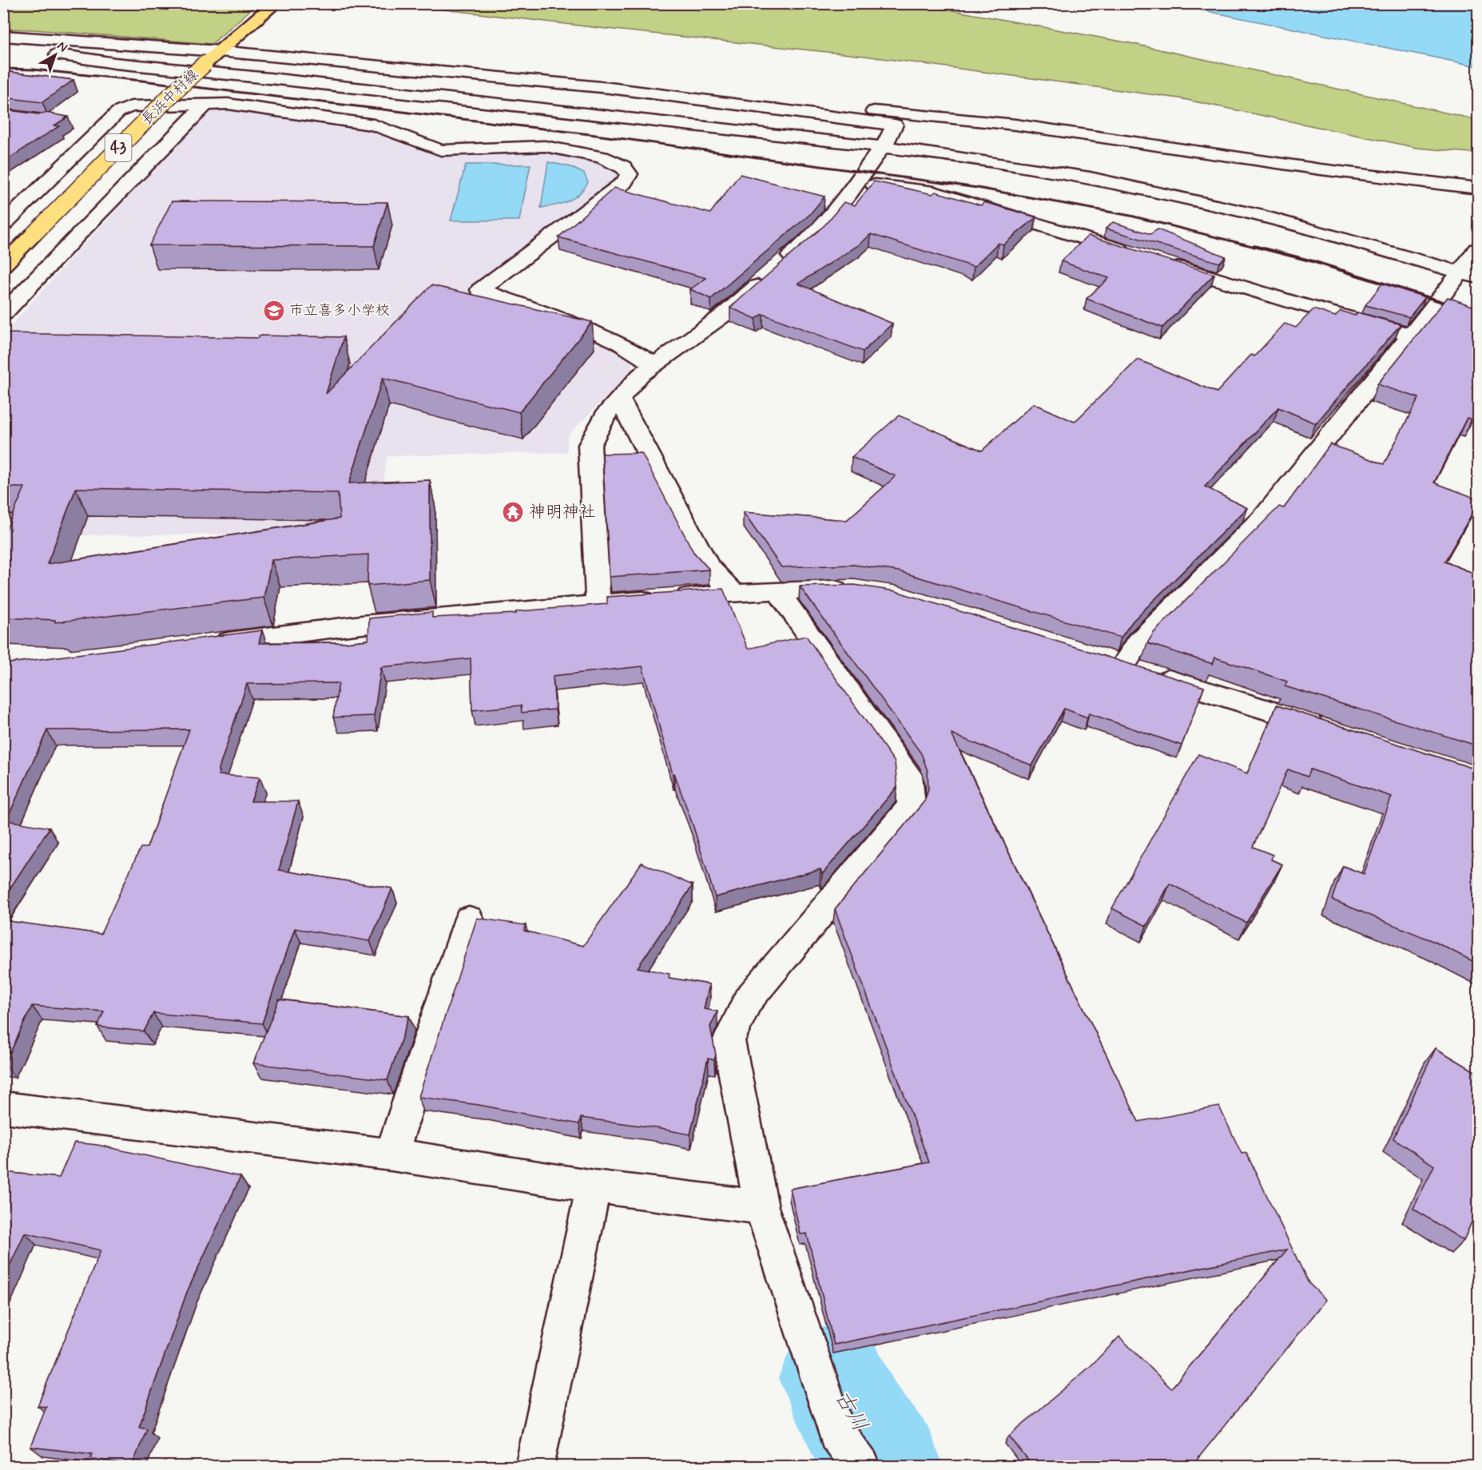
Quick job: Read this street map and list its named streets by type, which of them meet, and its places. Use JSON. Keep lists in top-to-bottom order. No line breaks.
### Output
{"streets":{"main road":["長浜中村線","43"]},"water":["古川"],"places":{"school or university":["市立喜多小学校"],"temple":["神明神社"]},"north":"top right"}
